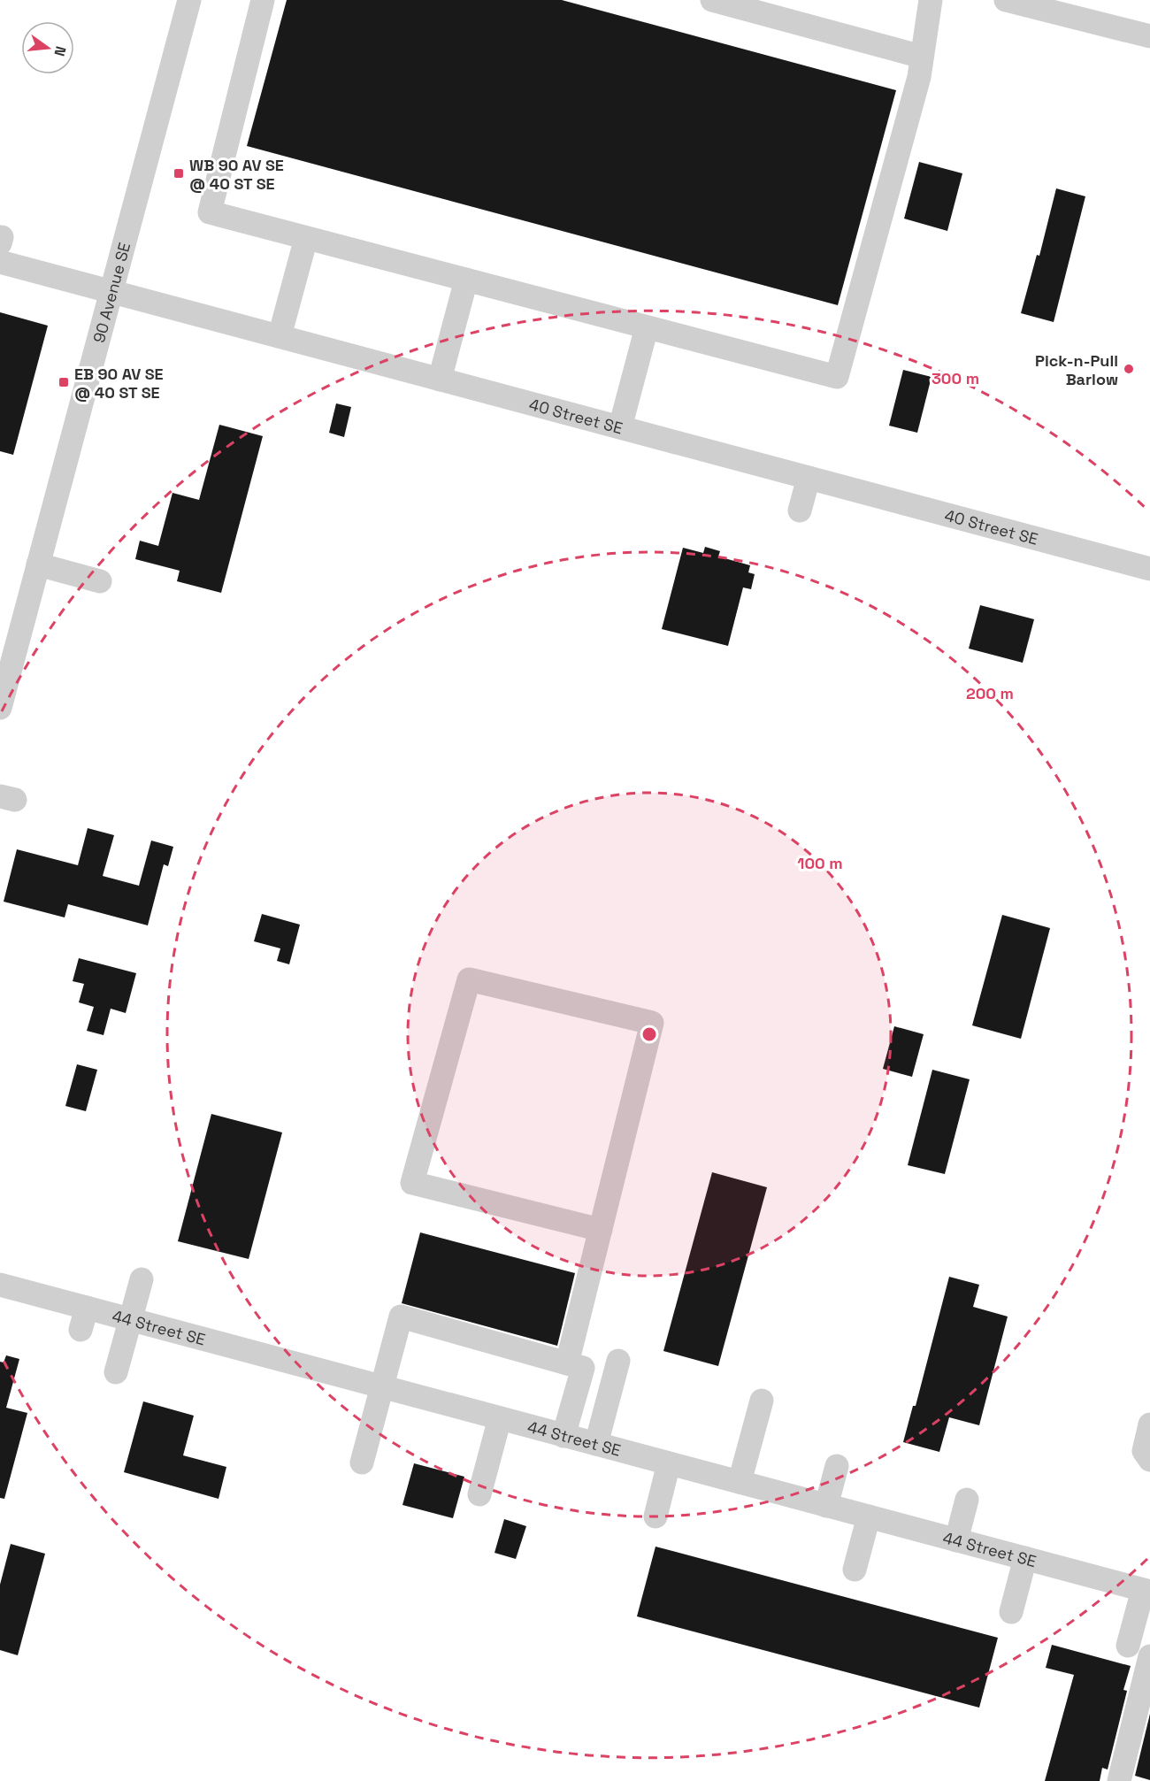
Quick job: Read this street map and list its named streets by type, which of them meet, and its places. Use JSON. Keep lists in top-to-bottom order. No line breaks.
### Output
{"streets":{"street":["90 Avenue SE","40 Street SE","44 Street SE"]},"crossings":[["90 Avenue SE","40 Street SE"]],"places":{"transit":["WB 90 AV SE @ 40 ST SE","EB 90 AV SE @ 40 ST SE"],"other":["Pick-n-Pull Barlow"]},"north":"right","rings":["300 m","200 m","100 m"]}
